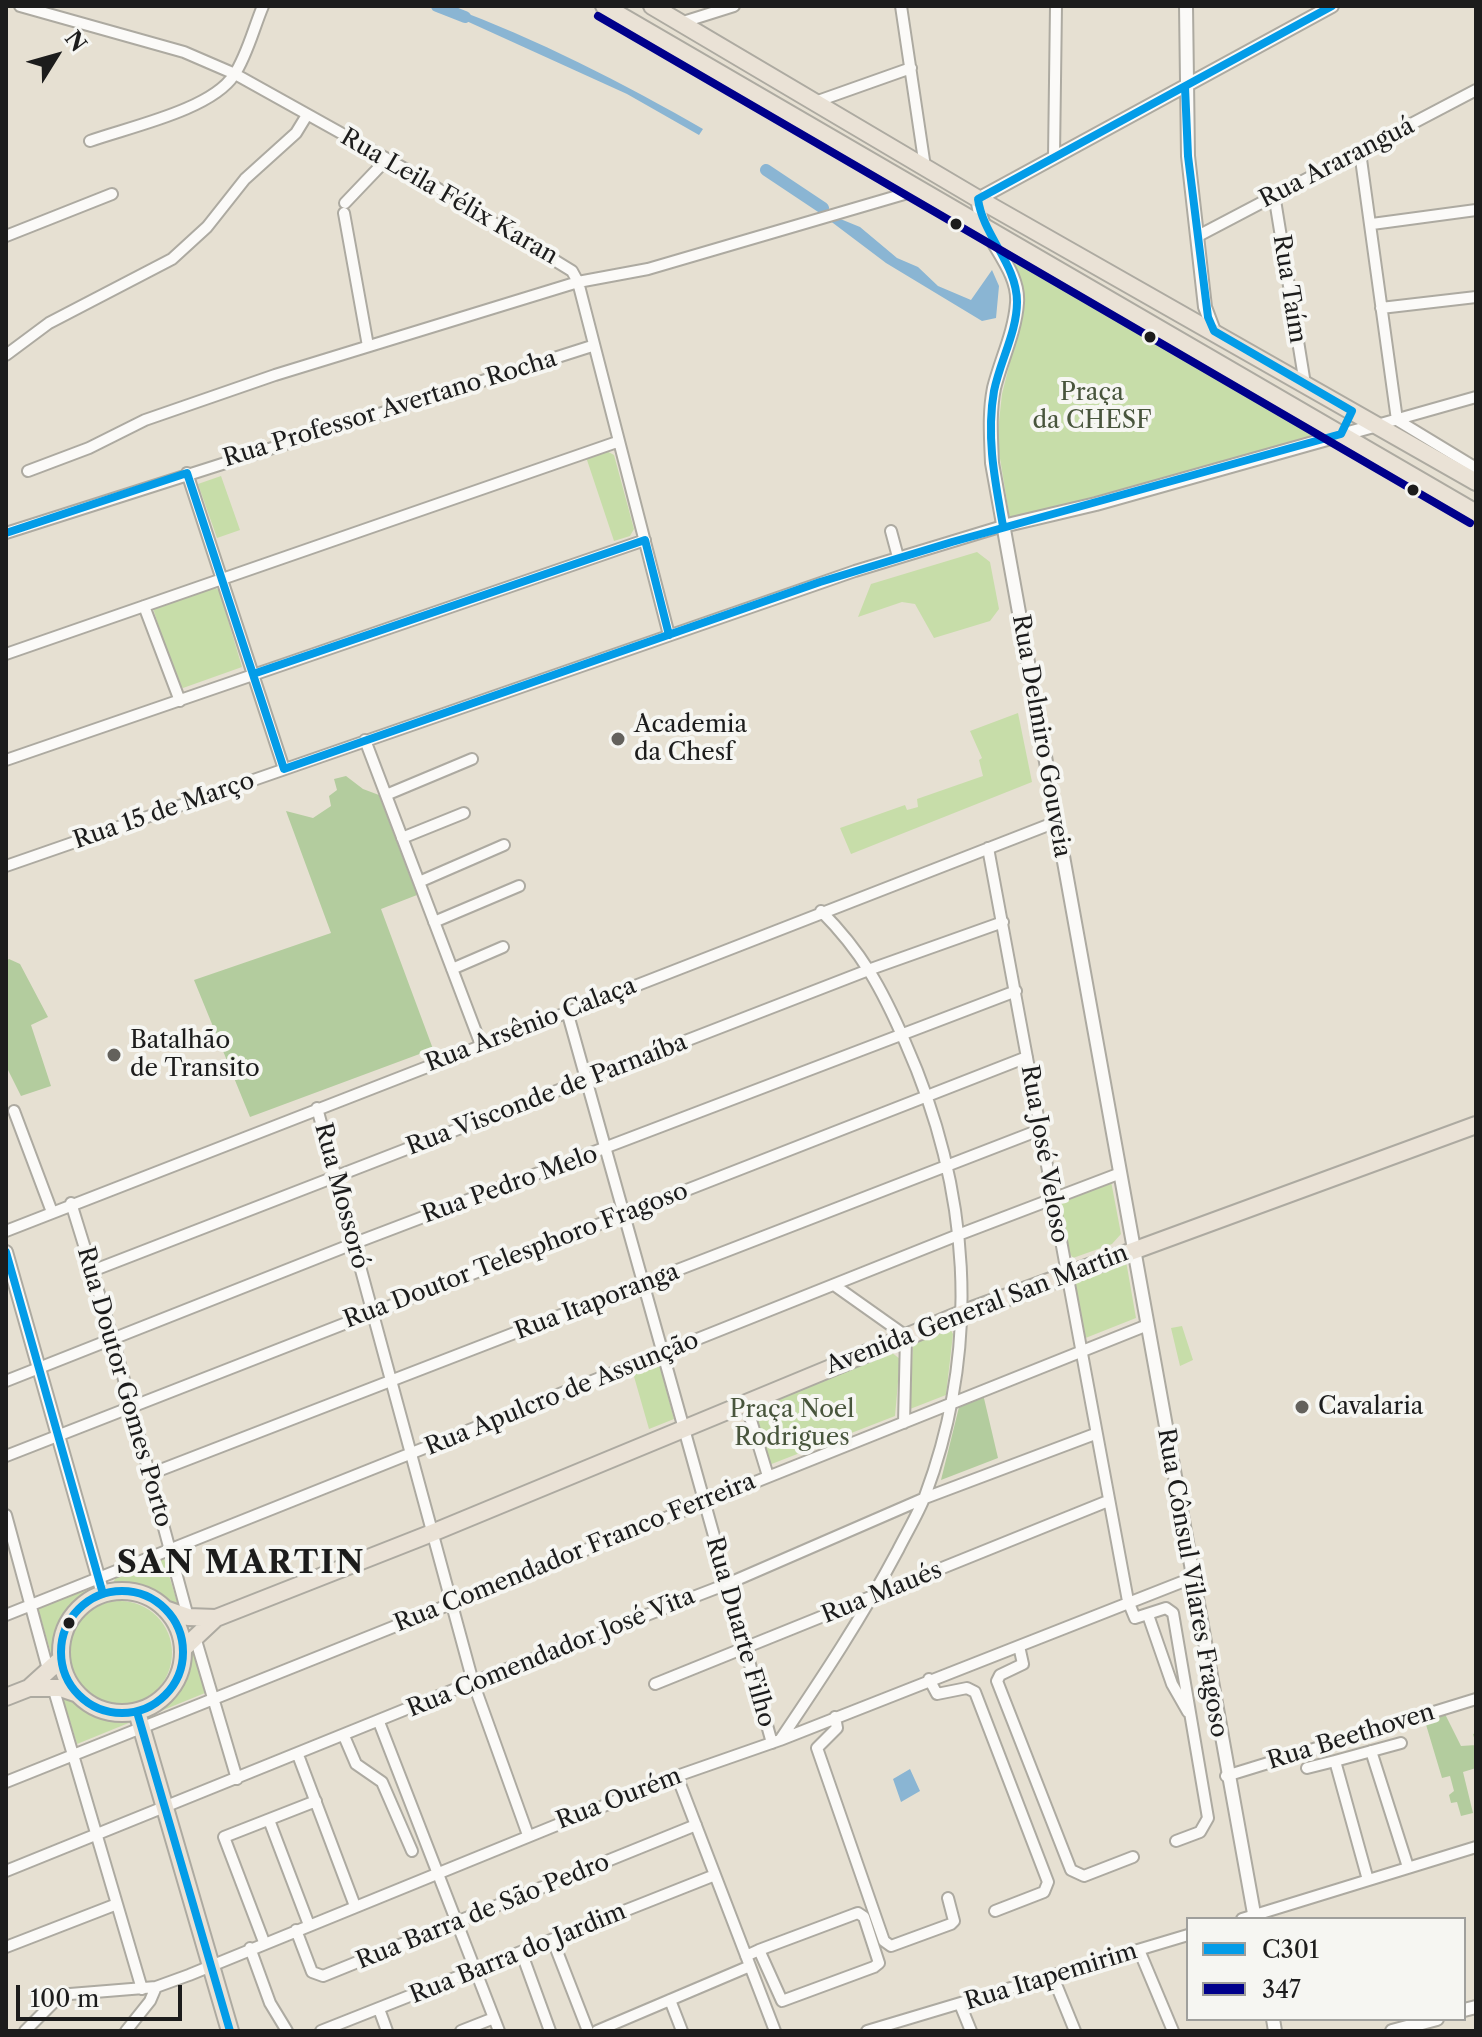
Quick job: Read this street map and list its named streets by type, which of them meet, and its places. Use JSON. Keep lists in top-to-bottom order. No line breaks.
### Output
{"streets":{"main road":["Avenida General San Martin"],"street":["Rua Araranguá","Rua Leila Félix Karan","Rua Taím","Rua Professor Avertano Rocha","Rua Delmiro Gouveia","Rua 15 de Março","Rua Arsênio Calaça","Rua Visconde de Parnaíba","Rua José Veloso","Rua Pedro Melo","Rua Mossoró","Rua Doutor Telesphoro Fragoso","Rua Itaporanga","Rua Doutor Gomes Porto","Rua Apulcro de Assunção","Rua Comendador Franco Ferreira","Rua Cônsul Vilares Fragoso","Rua Maués","Rua Duarte Filho","Rua Comendador José Vita","Rua Beethoven","Rua Ourém","Rua Barra de São Pedro","Rua Barra do Jardim","Rua Itapemirim"]},"crossings":[["Rua Araranguá","Rua Taím"],["Rua Leila Félix Karan","Rua Professor Avertano Rocha"],["Rua Leila Félix Karan","Rua 15 de Março"],["Rua Delmiro Gouveia","Rua 15 de Março"],["Rua Delmiro Gouveia","Rua Arsênio Calaça"],["Rua Delmiro Gouveia","Avenida General San Martin"],["Rua Delmiro Gouveia","Rua Apulcro de Assunção"],["Rua Delmiro Gouveia","Rua Cônsul Vilares Fragoso"],["Rua Arsênio Calaça","Rua José Veloso"],["Rua Arsênio Calaça","Rua Mossoró"],["Rua Arsênio Calaça","Rua Doutor Gomes Porto"],["Rua Arsênio Calaça","Rua Duarte Filho"],["Rua Visconde de Parnaíba","Rua José Veloso"],["Rua Visconde de Parnaíba","Rua Mossoró"],["Rua Visconde de Parnaíba","Rua Doutor Gomes Porto"],["Rua Visconde de Parnaíba","Rua Duarte Filho"],["Rua José Veloso","Rua Pedro Melo"],["Rua José Veloso","Rua Doutor Telesphoro Fragoso"],["Rua José Veloso","Rua Itaporanga"],["Rua José Veloso","Avenida General San Martin"],["Rua José Veloso","Rua Apulcro de Assunção"],["Rua José Veloso","Rua Comendador Franco Ferreira"],["Rua José Veloso","Rua Maués"],["Rua José Veloso","Rua Comendador José Vita"],["Rua José Veloso","Rua Ourém"],["Rua Pedro Melo","Rua Mossoró"],["Rua Pedro Melo","Rua Doutor Gomes Porto"],["Rua Pedro Melo","Rua Duarte Filho"],["Rua Mossoró","Rua Doutor Telesphoro Fragoso"],["Rua Mossoró","Rua Itaporanga"],["Rua Mossoró","Avenida General San Martin"],["Rua Mossoró","Rua Apulcro de Assunção"],["Rua Mossoró","Rua Comendador Franco Ferreira"],["Rua Mossoró","Rua Comendador José Vita"],["Rua Mossoró","Rua Ourém"],["Rua Doutor Telesphoro Fragoso","Rua Doutor Gomes Porto"],["Rua Doutor Telesphoro Fragoso","Rua Duarte Filho"],["Rua Itaporanga","Rua Doutor Gomes Porto"],["Rua Itaporanga","Rua Duarte Filho"],["Avenida General San Martin","Rua Doutor Gomes Porto"],["Avenida General San Martin","Rua Apulcro de Assunção"],["Avenida General San Martin","Rua Cônsul Vilares Fragoso"],["Avenida General San Martin","Rua Duarte Filho"],["Rua Doutor Gomes Porto","Rua Apulcro de Assunção"],["Rua Apulcro de Assunção","Rua Duarte Filho"],["Rua Comendador Franco Ferreira","Rua Cônsul Vilares Fragoso"],["Rua Comendador Franco Ferreira","Rua Duarte Filho"],["Rua Cônsul Vilares Fragoso","Rua Beethoven"],["Rua Cônsul Vilares Fragoso","Rua Ourém"],["Rua Maués","Rua Duarte Filho"],["Rua Duarte Filho","Rua Comendador José Vita"],["Rua Duarte Filho","Rua Ourém"],["Rua Ourém","Rua Barra de São Pedro"]],"districts":["SAN MARTIN"],"parks":["Praça da CHESF","Praça Noel Rodrigues"],"places":["Academia da Chesf","Batalhão de Transito","Cavalaria"],"lines":["transit line C301","transit line 347"],"legend":["C301","347"],"scale_bar":"100 m","north":"top right"}
